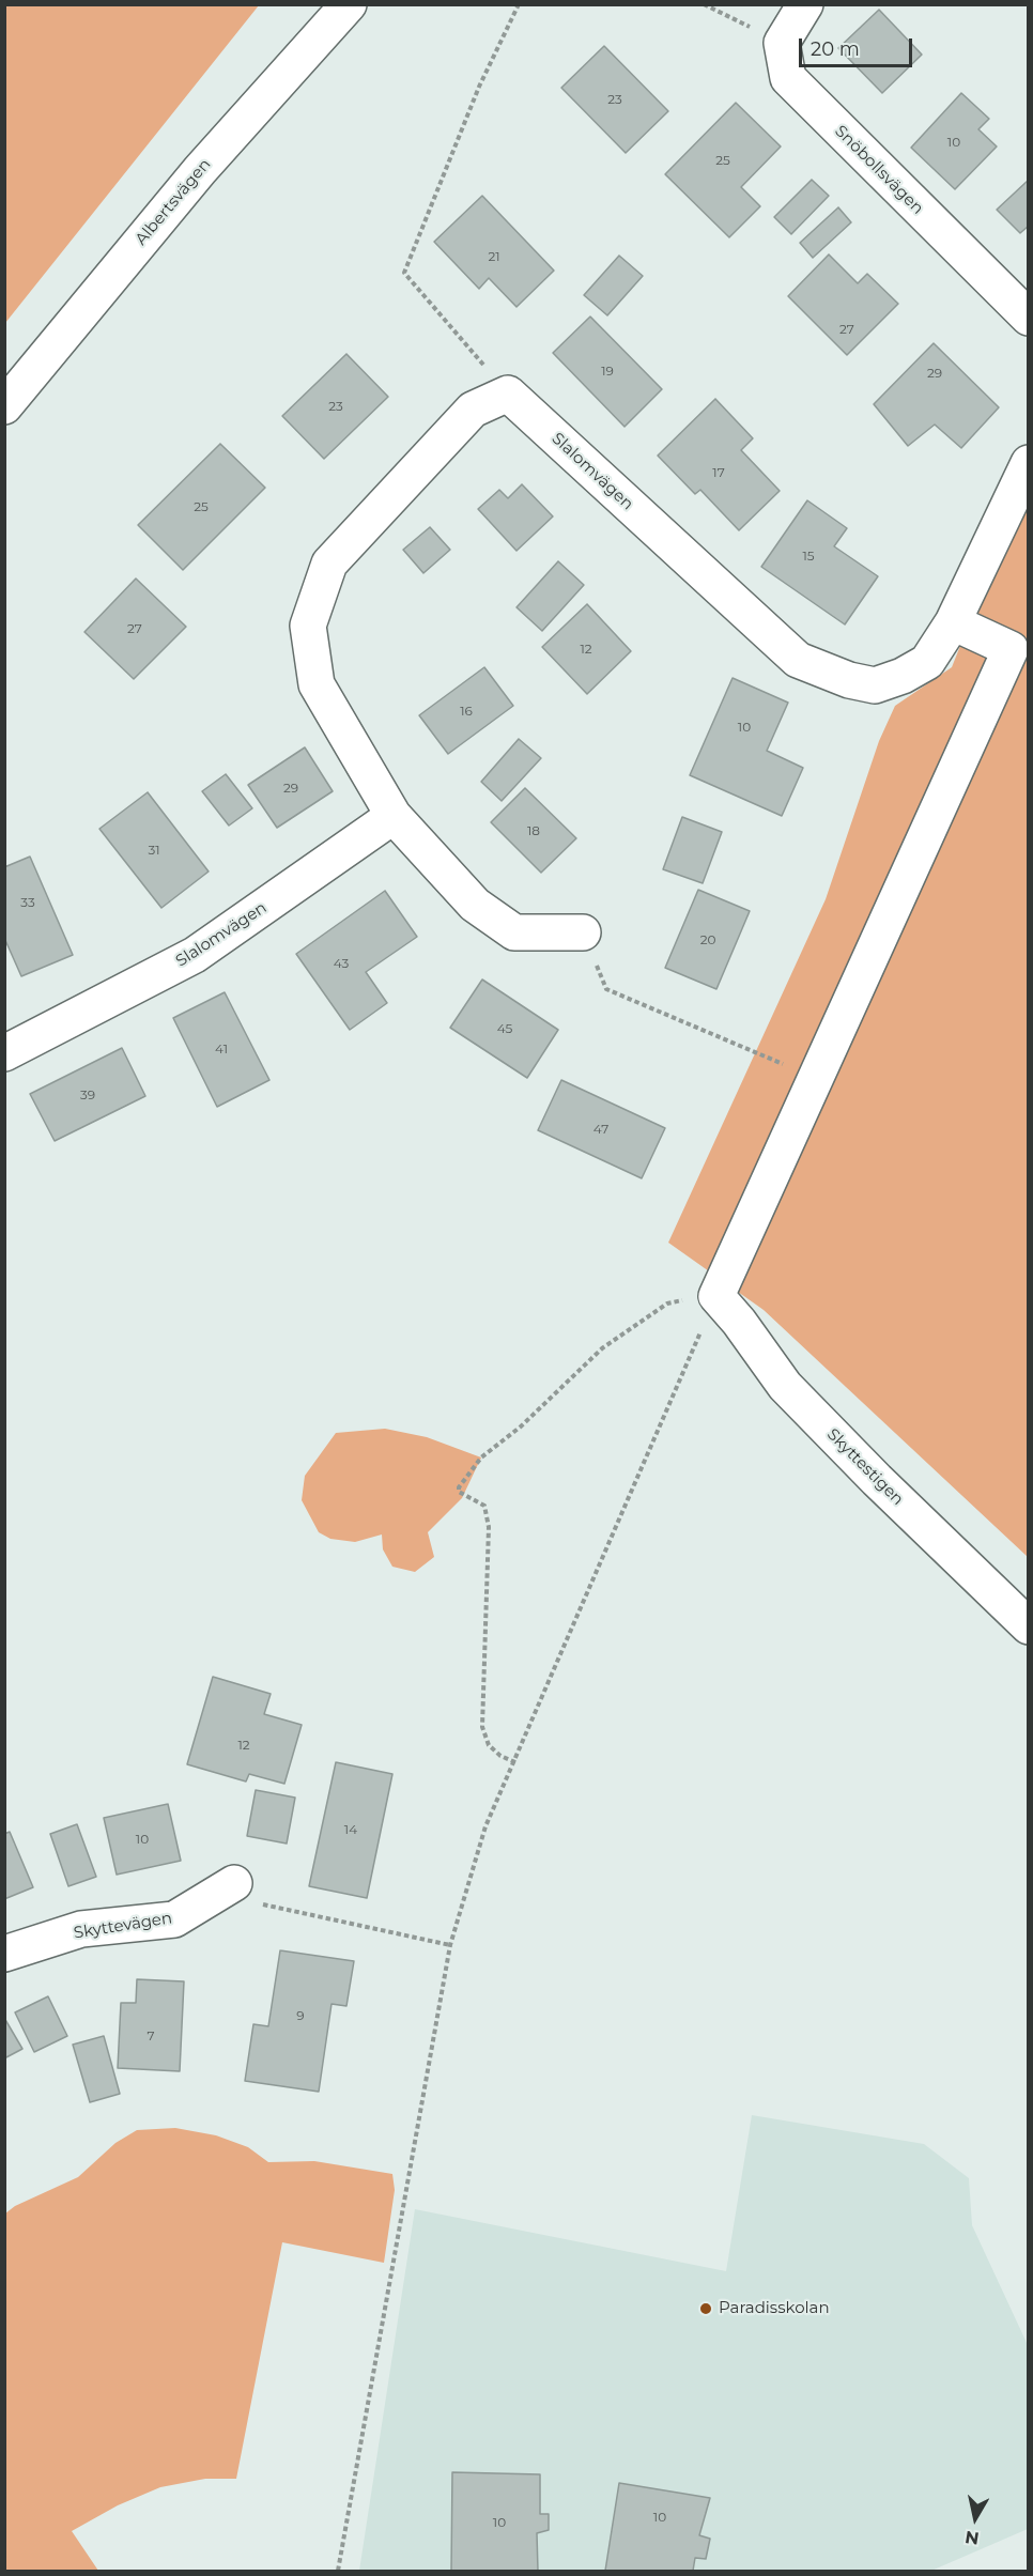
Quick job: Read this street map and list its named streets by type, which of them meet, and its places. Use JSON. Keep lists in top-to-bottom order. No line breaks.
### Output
{"streets":{"street":["Snöbollsvägen","Albertsvägen","Slalomvägen","Skyttestigen","Skyttevägen"]},"places":["Paradisskolan"],"house_numbers":["23","10","25","21","27","19","29","23","17","25","15","27","12","16","10","29","18","31","33","20","43","45","41","39","47","12","14","10","9","7","10","10"],"scale_bar":"20 m","north":"bottom"}
